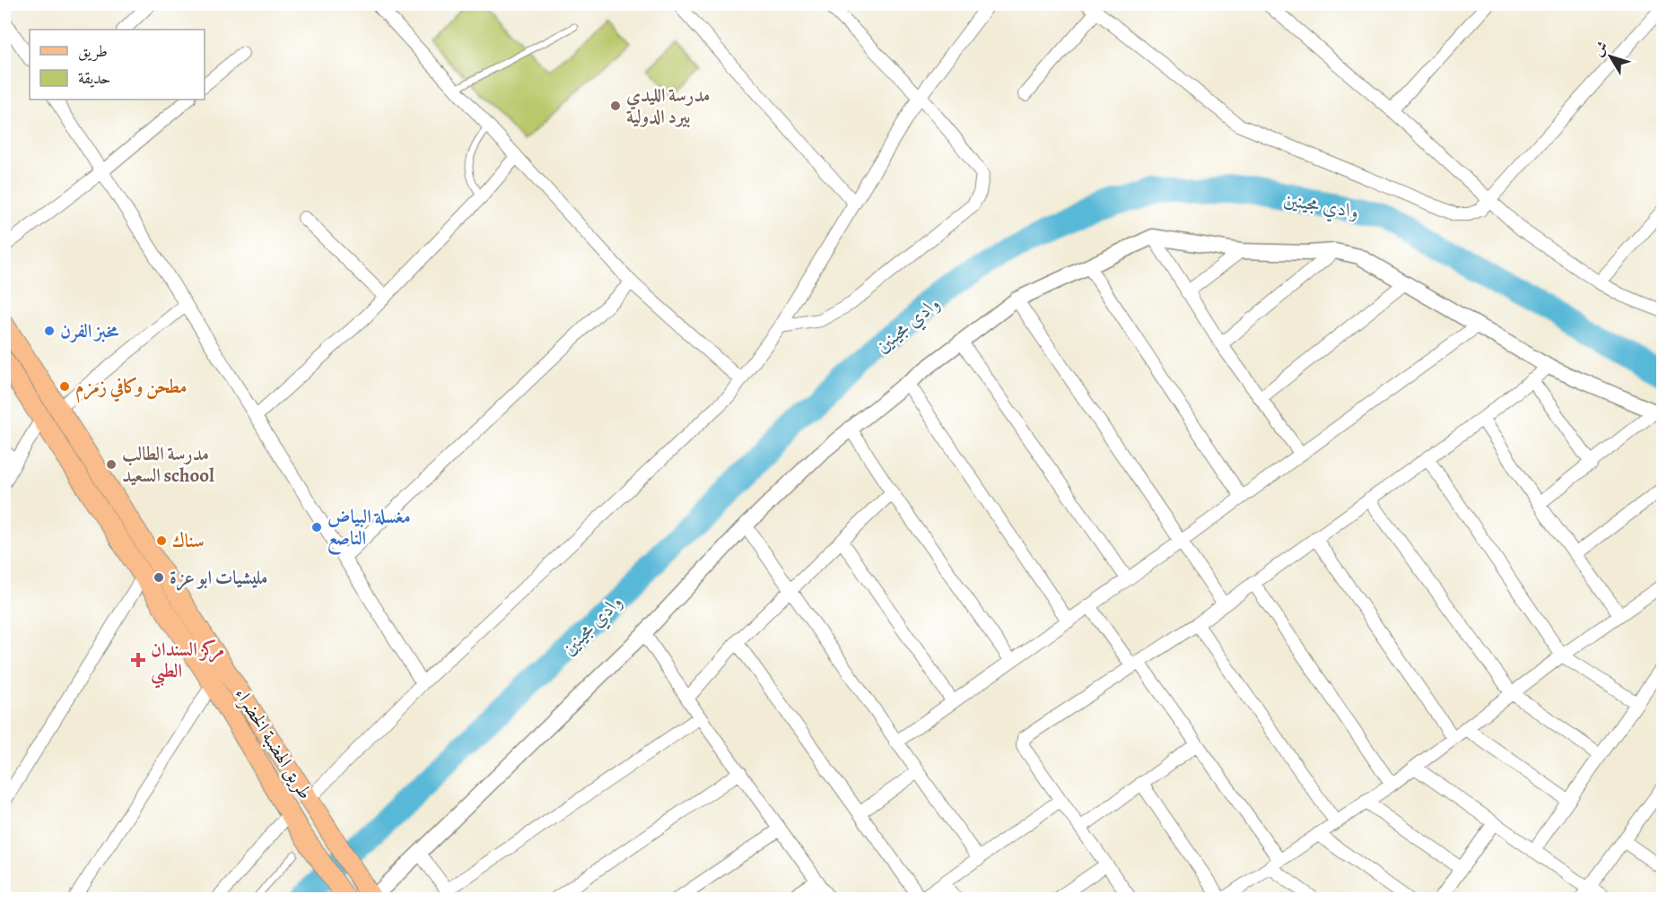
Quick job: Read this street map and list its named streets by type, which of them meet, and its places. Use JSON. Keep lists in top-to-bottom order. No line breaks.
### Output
{"streets":{"main road":["طريق الهضبة الخضراء"]},"water":["وادي مجينين"],"places":{"other":["مدرسة الليدي بيرد الدولية","مخبز الفرن","مطحن وكافي زمزم","مدرسة الطالب السعيد school","مغسلة البياض الناصع","سناك","مليشيات ابو عزة"],"health":["مركز السندان الطبي"]},"legend":["طريق","حديقة"],"north":"top left"}
